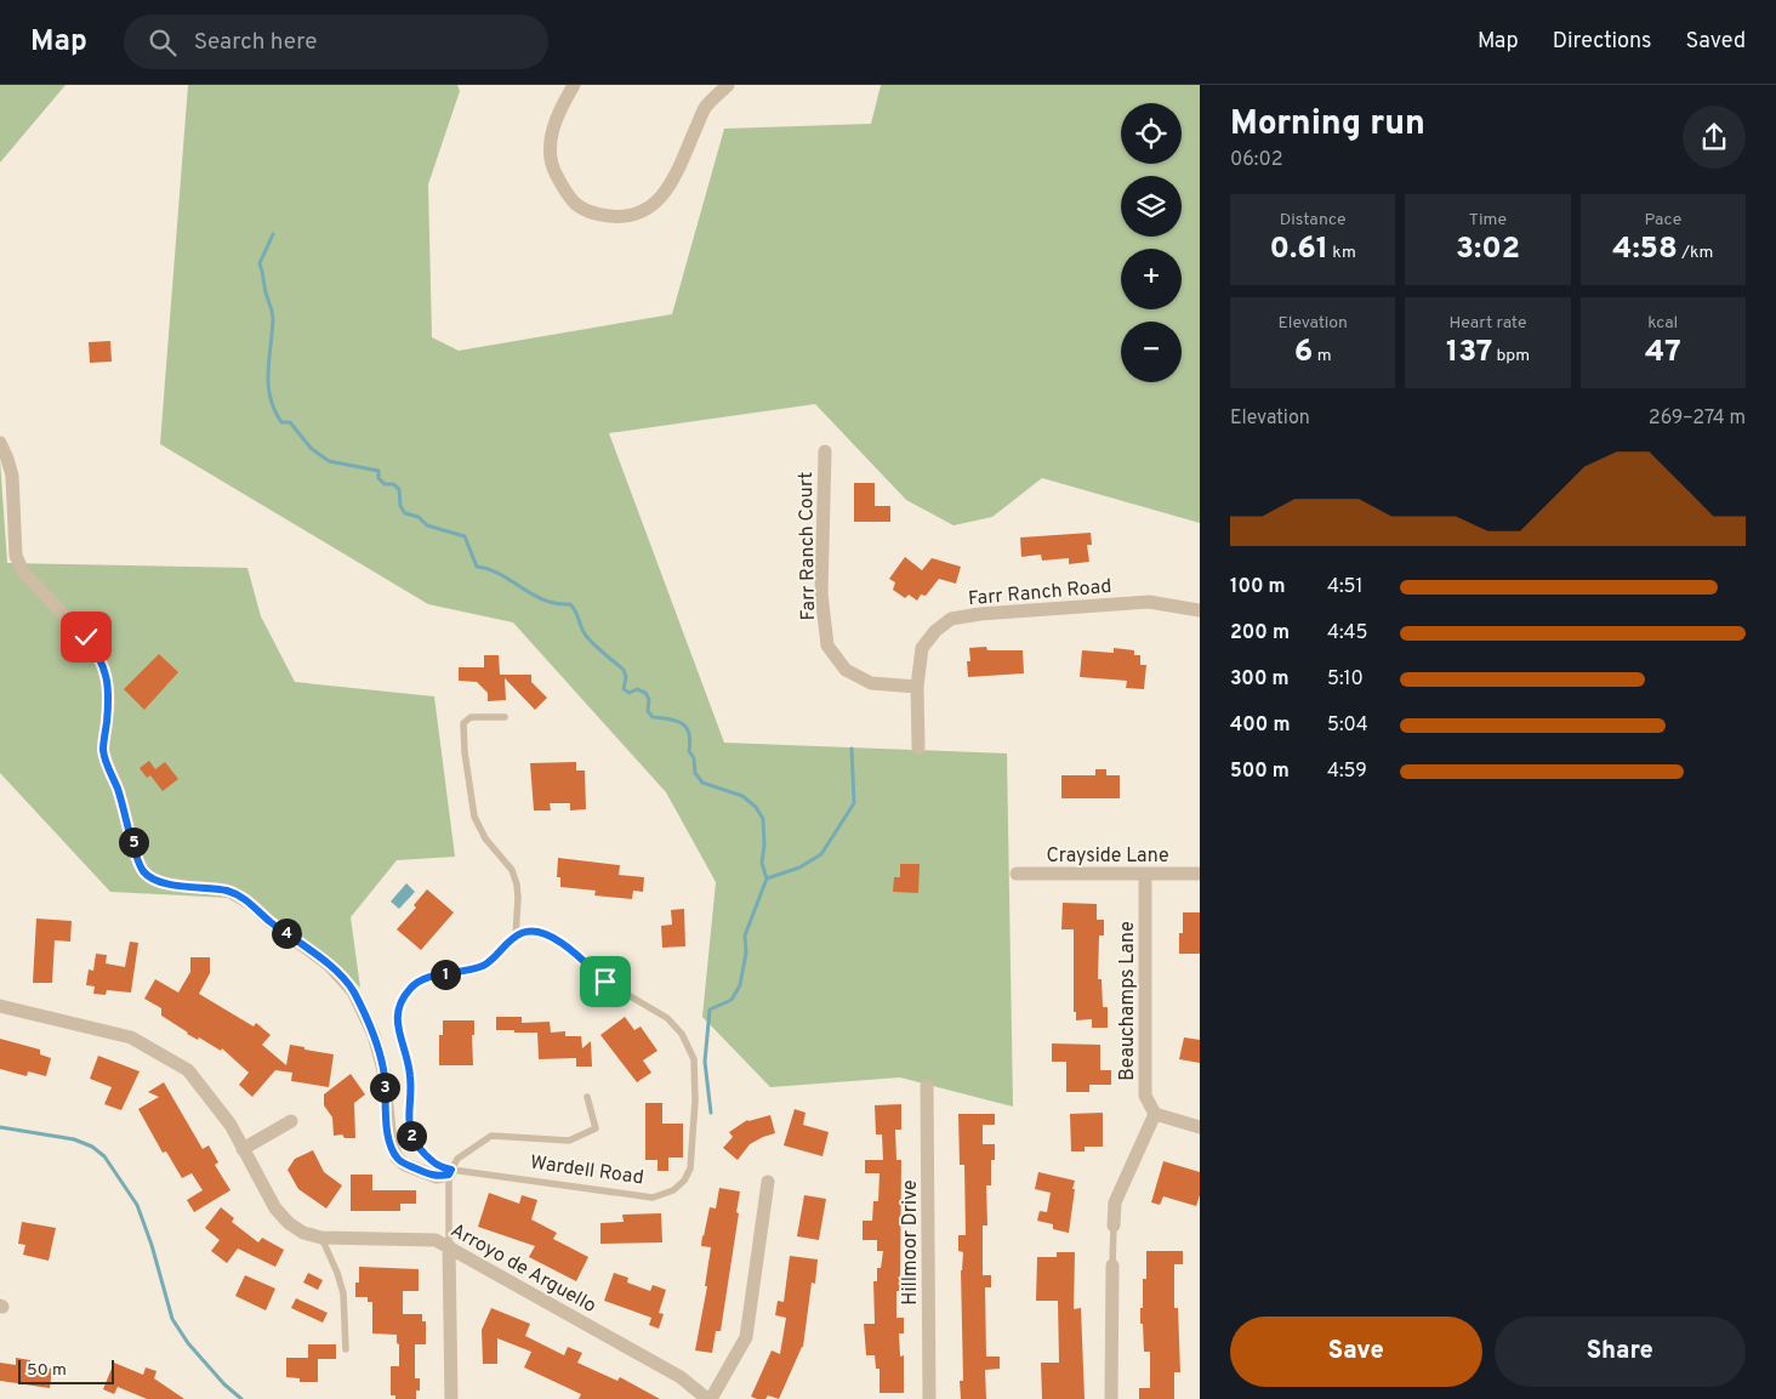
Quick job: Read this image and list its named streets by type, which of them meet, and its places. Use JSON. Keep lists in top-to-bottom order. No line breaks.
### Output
{"streets":{"street":["Farr Ranch Court","Farr Ranch Road","Crayside Lane","Beauchamps Lane","Wardell Road","Hillmoor Drive","Arroyo de Arguello"]},"crossings":[["Farr Ranch Court","Farr Ranch Road"],["Crayside Lane","Beauchamps Lane"]],"scale_bar":"50 m","page":{"header":"Map","search":"Search here","nav":["Map","Directions","Saved"],"heading":["Morning run","06:02"],"map_buttons":["+","−"],"stats":[["Distance","0.61 km"],["Time","3:02"],["Pace","4:58 /km"],["Elevation","6 m"],["Heart rate","137 bpm"],["kcal","47"]],"chart":["Elevation","269–274 m"],"list":[{"name":"100 m","note":"4:51"},{"name":"200 m","note":"4:45"},{"name":"300 m","note":"5:10"},{"name":"400 m","note":"5:04"},{"name":"500 m","note":"4:59"}],"pins":["5","4","1","3","2"],"buttons":["Save","Share"],"scale":"50 m"}}
